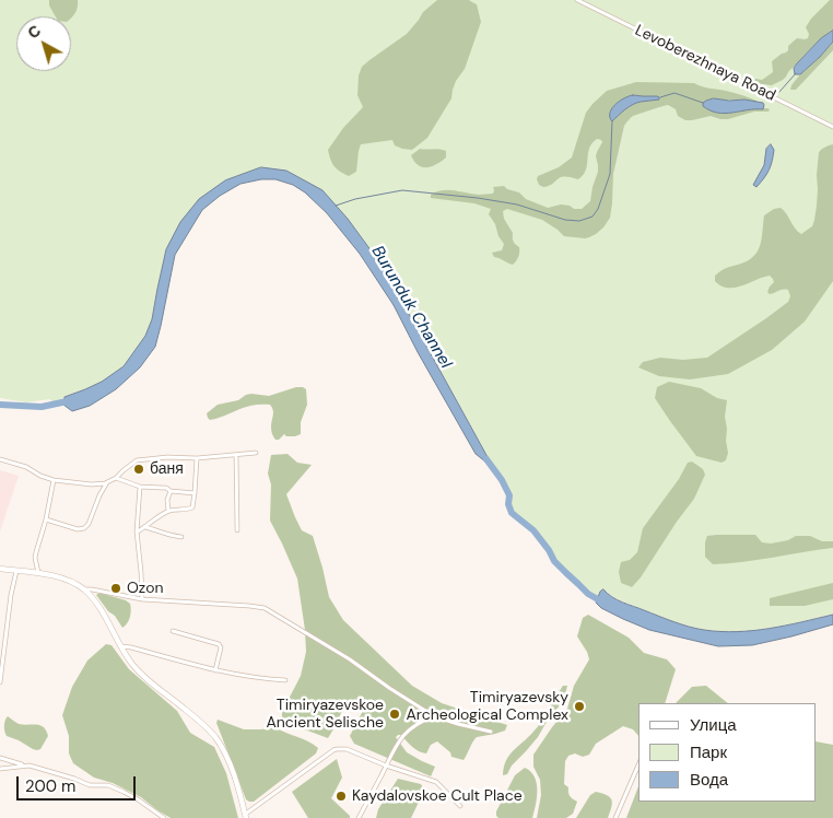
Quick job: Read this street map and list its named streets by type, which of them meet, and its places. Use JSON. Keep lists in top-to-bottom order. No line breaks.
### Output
{"streets":{"street":["Levoberezhnaya Road"]},"water":["Burunduk Channel"],"places":["баня","Ozon","Timiryazevsky Archeological Complex","Timiryazevskoe Ancient Selische","Kaydalovskoe Cult Place"],"legend":["Улица","Парк","Вода"],"scale_bar":"200 m","north":"top left"}
